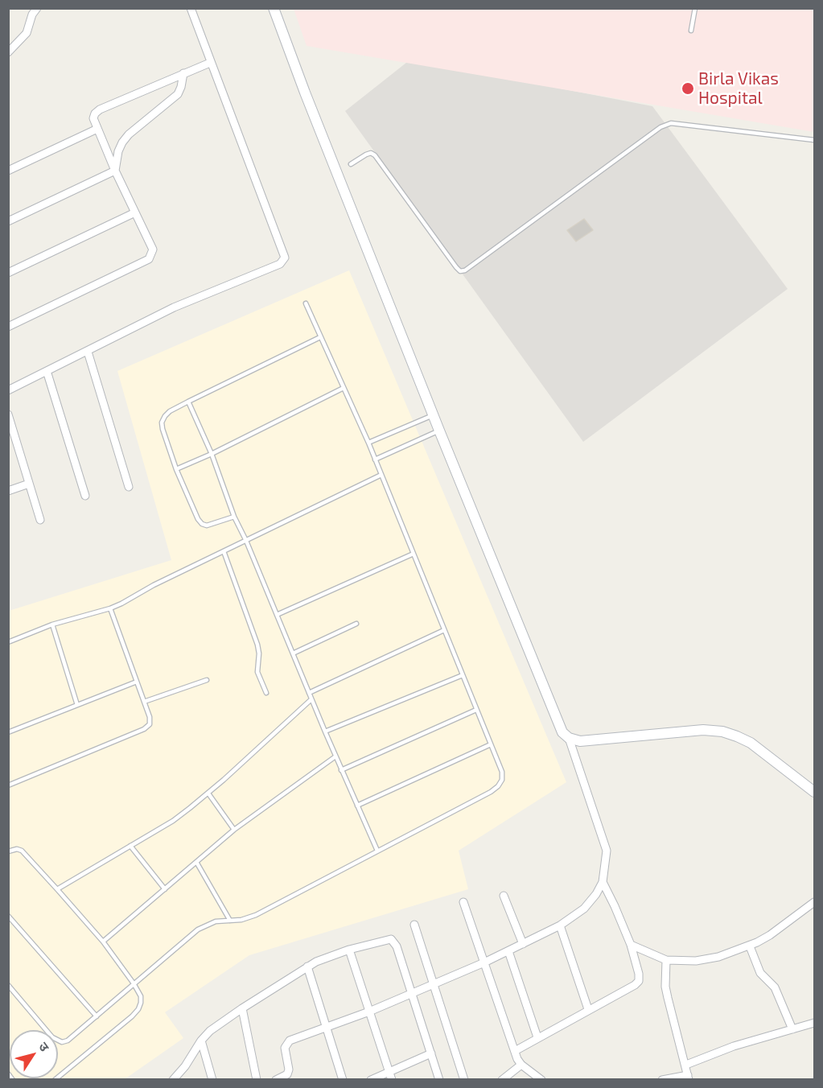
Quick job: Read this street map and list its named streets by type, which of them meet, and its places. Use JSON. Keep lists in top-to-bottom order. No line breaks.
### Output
{"places":["Birla Vikas Hospital"],"north":"top right"}
